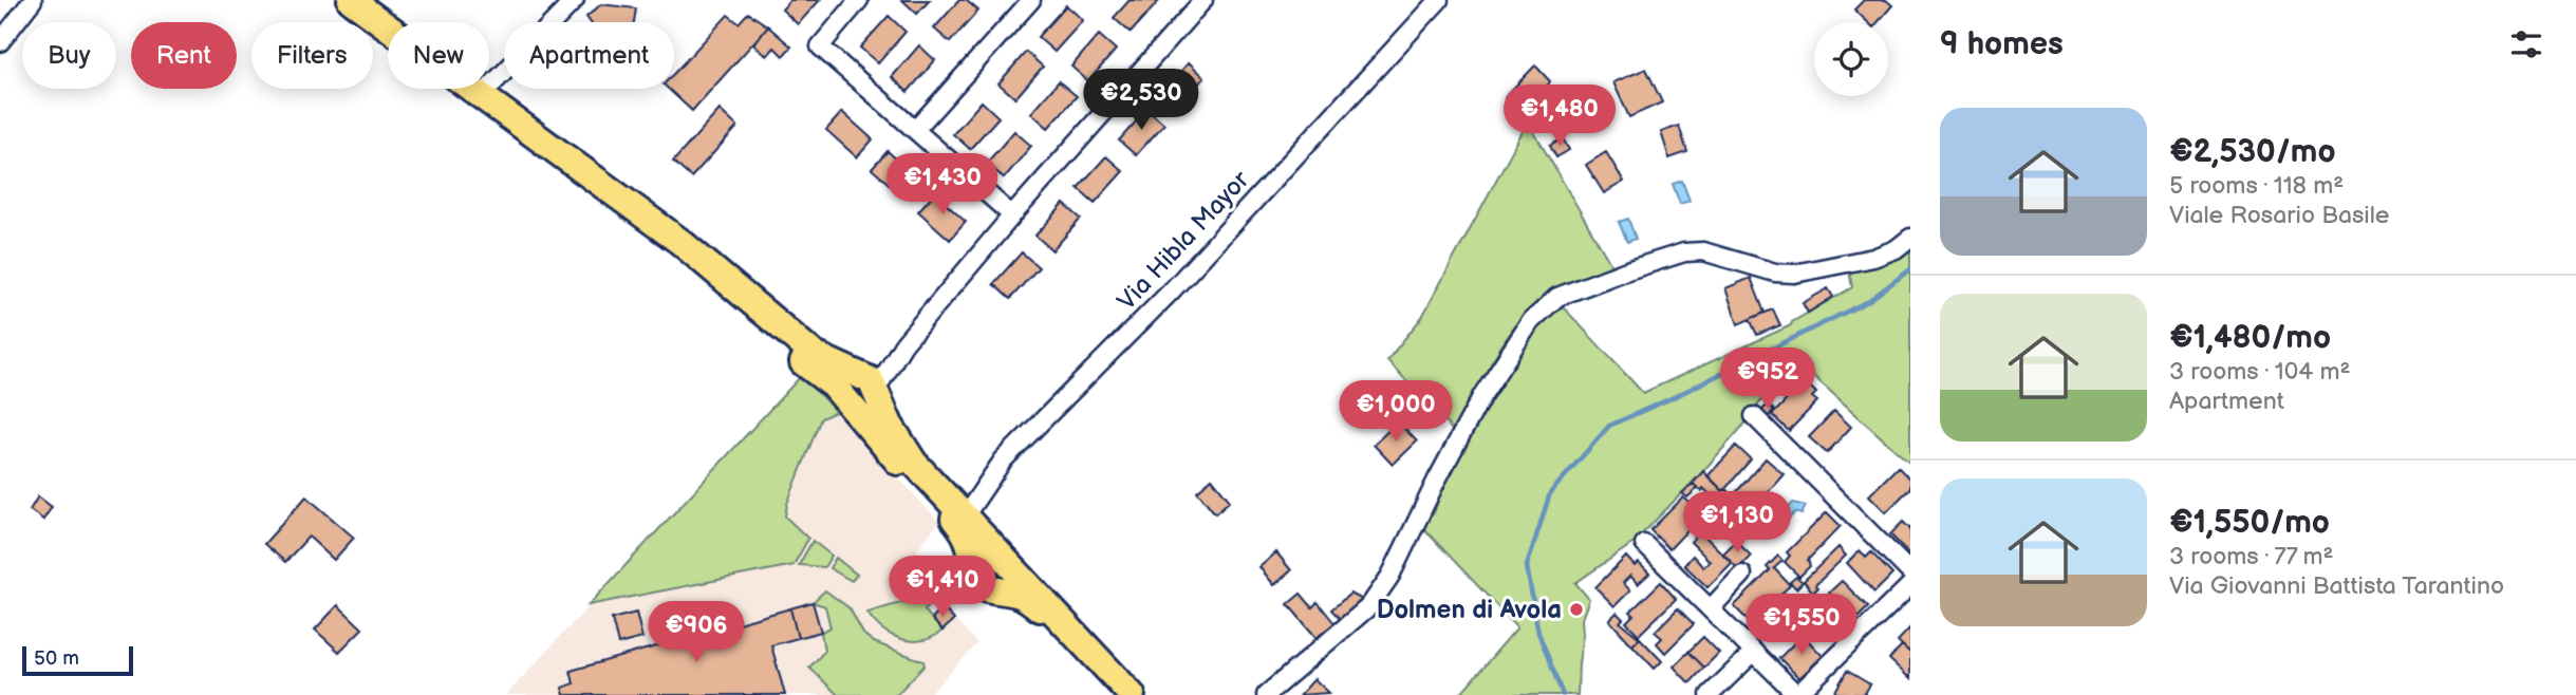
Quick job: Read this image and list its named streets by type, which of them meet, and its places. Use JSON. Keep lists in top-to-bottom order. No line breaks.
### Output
{"streets":{"street":["Via Hibla Mayor"]},"places":["Dolmen di Avola"],"scale_bar":"50 m","page":{"heading":"9 homes","chip":["Buy","Rent","Filters","New","Apartment"],"price":["€2,530","€1,480","€1,430","€952","€1,000","€1,130","€1,410","€1,550","€906"],"list":[{"name":"€2,530/mo","note":"5 rooms · 118 m² · Viale Rosario Basile"},{"name":"€1,480/mo","note":"3 rooms · 104 m² · Apartment"},{"name":"€1,550/mo","note":"3 rooms · 77 m² · Via Giovanni Battista Tarantino"}],"scale":"50 m"}}
